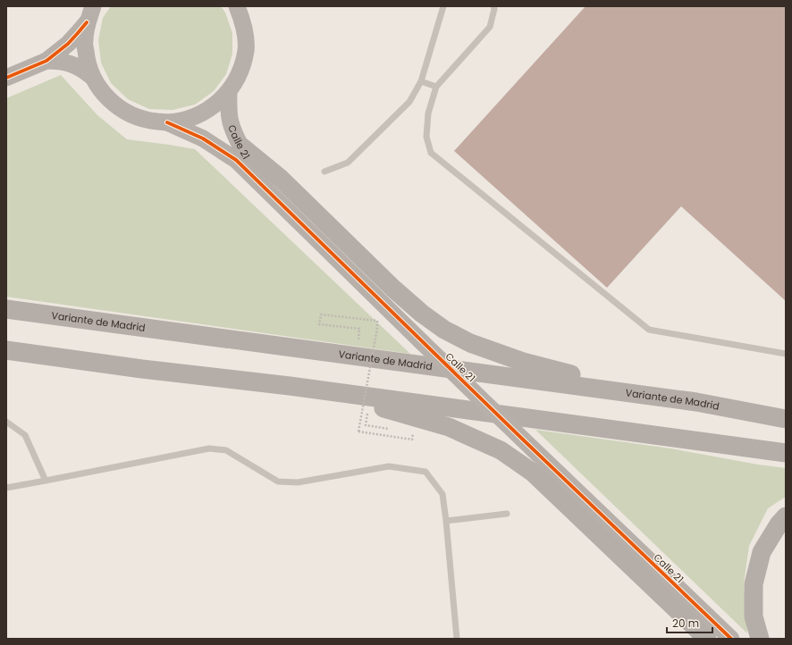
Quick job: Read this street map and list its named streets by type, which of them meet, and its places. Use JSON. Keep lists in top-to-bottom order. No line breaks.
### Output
{"streets":{"main road":["Variante de Madrid"],"street":["Calle 21"]},"scale_bar":"20 m"}
